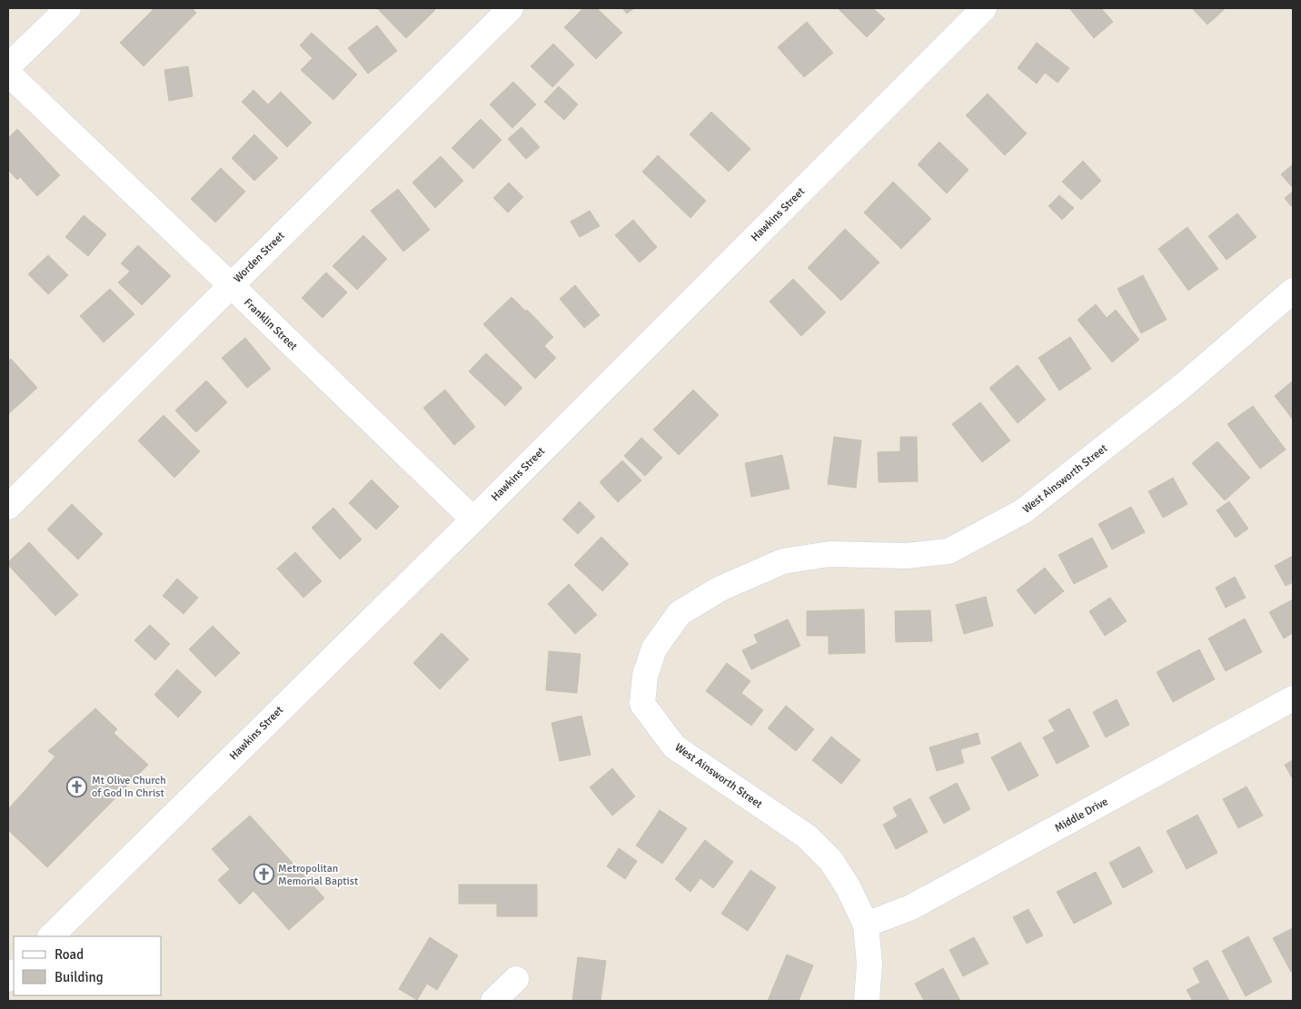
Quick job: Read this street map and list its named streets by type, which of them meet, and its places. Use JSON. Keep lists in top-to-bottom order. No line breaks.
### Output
{"streets":{"street":["Hawkins Street","Worden Street","Franklin Street","West Ainsworth Street","Middle Drive"]},"crossings":[["Hawkins Street","Franklin Street"],["Worden Street","Franklin Street"],["West Ainsworth Street","Middle Drive"]],"places":{"church":["Mt Olive Church of God In Christ","Metropolitan Memorial Baptist"]},"legend":["Road","Building"]}
